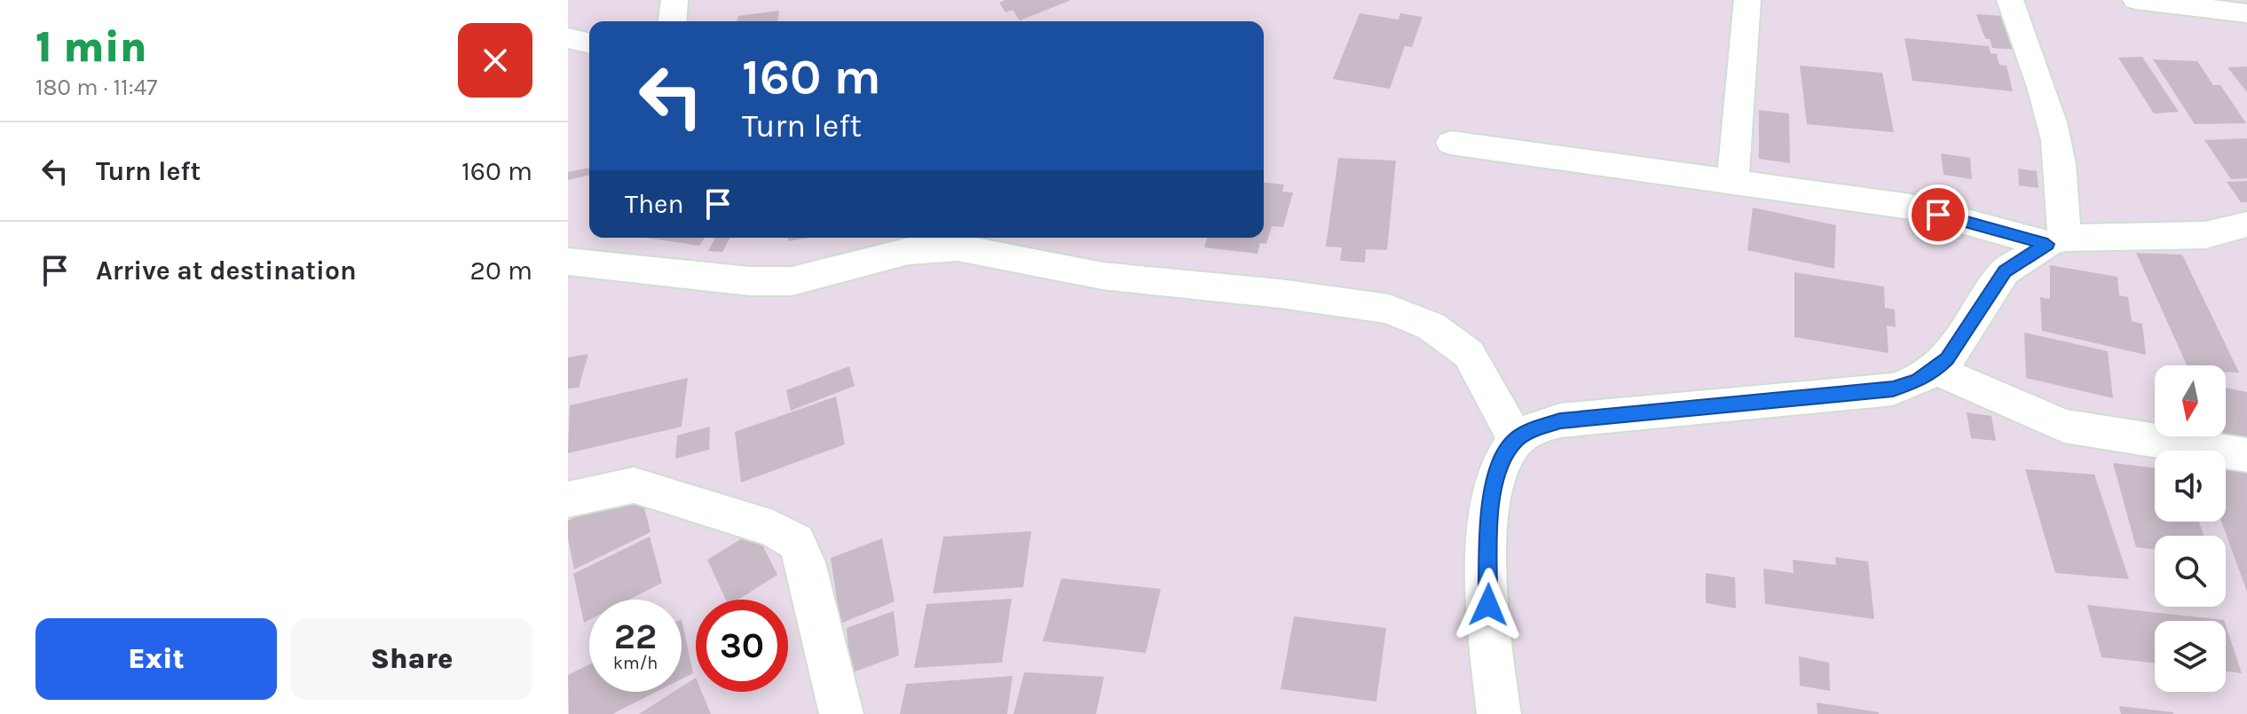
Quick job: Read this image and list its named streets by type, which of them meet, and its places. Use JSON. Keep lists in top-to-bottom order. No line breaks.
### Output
{"north":"bottom","page":{"heading":["1 min","180 m · 11:47"],"turn":["160 m","Turn left"],"list":[{"name":"Turn left","value":"160 m"},{"name":"Arrive at destination","value":"20 m"}],"then":"Then","speed":"22 km/h","limit":"30","buttons":["Exit","Share"]}}
